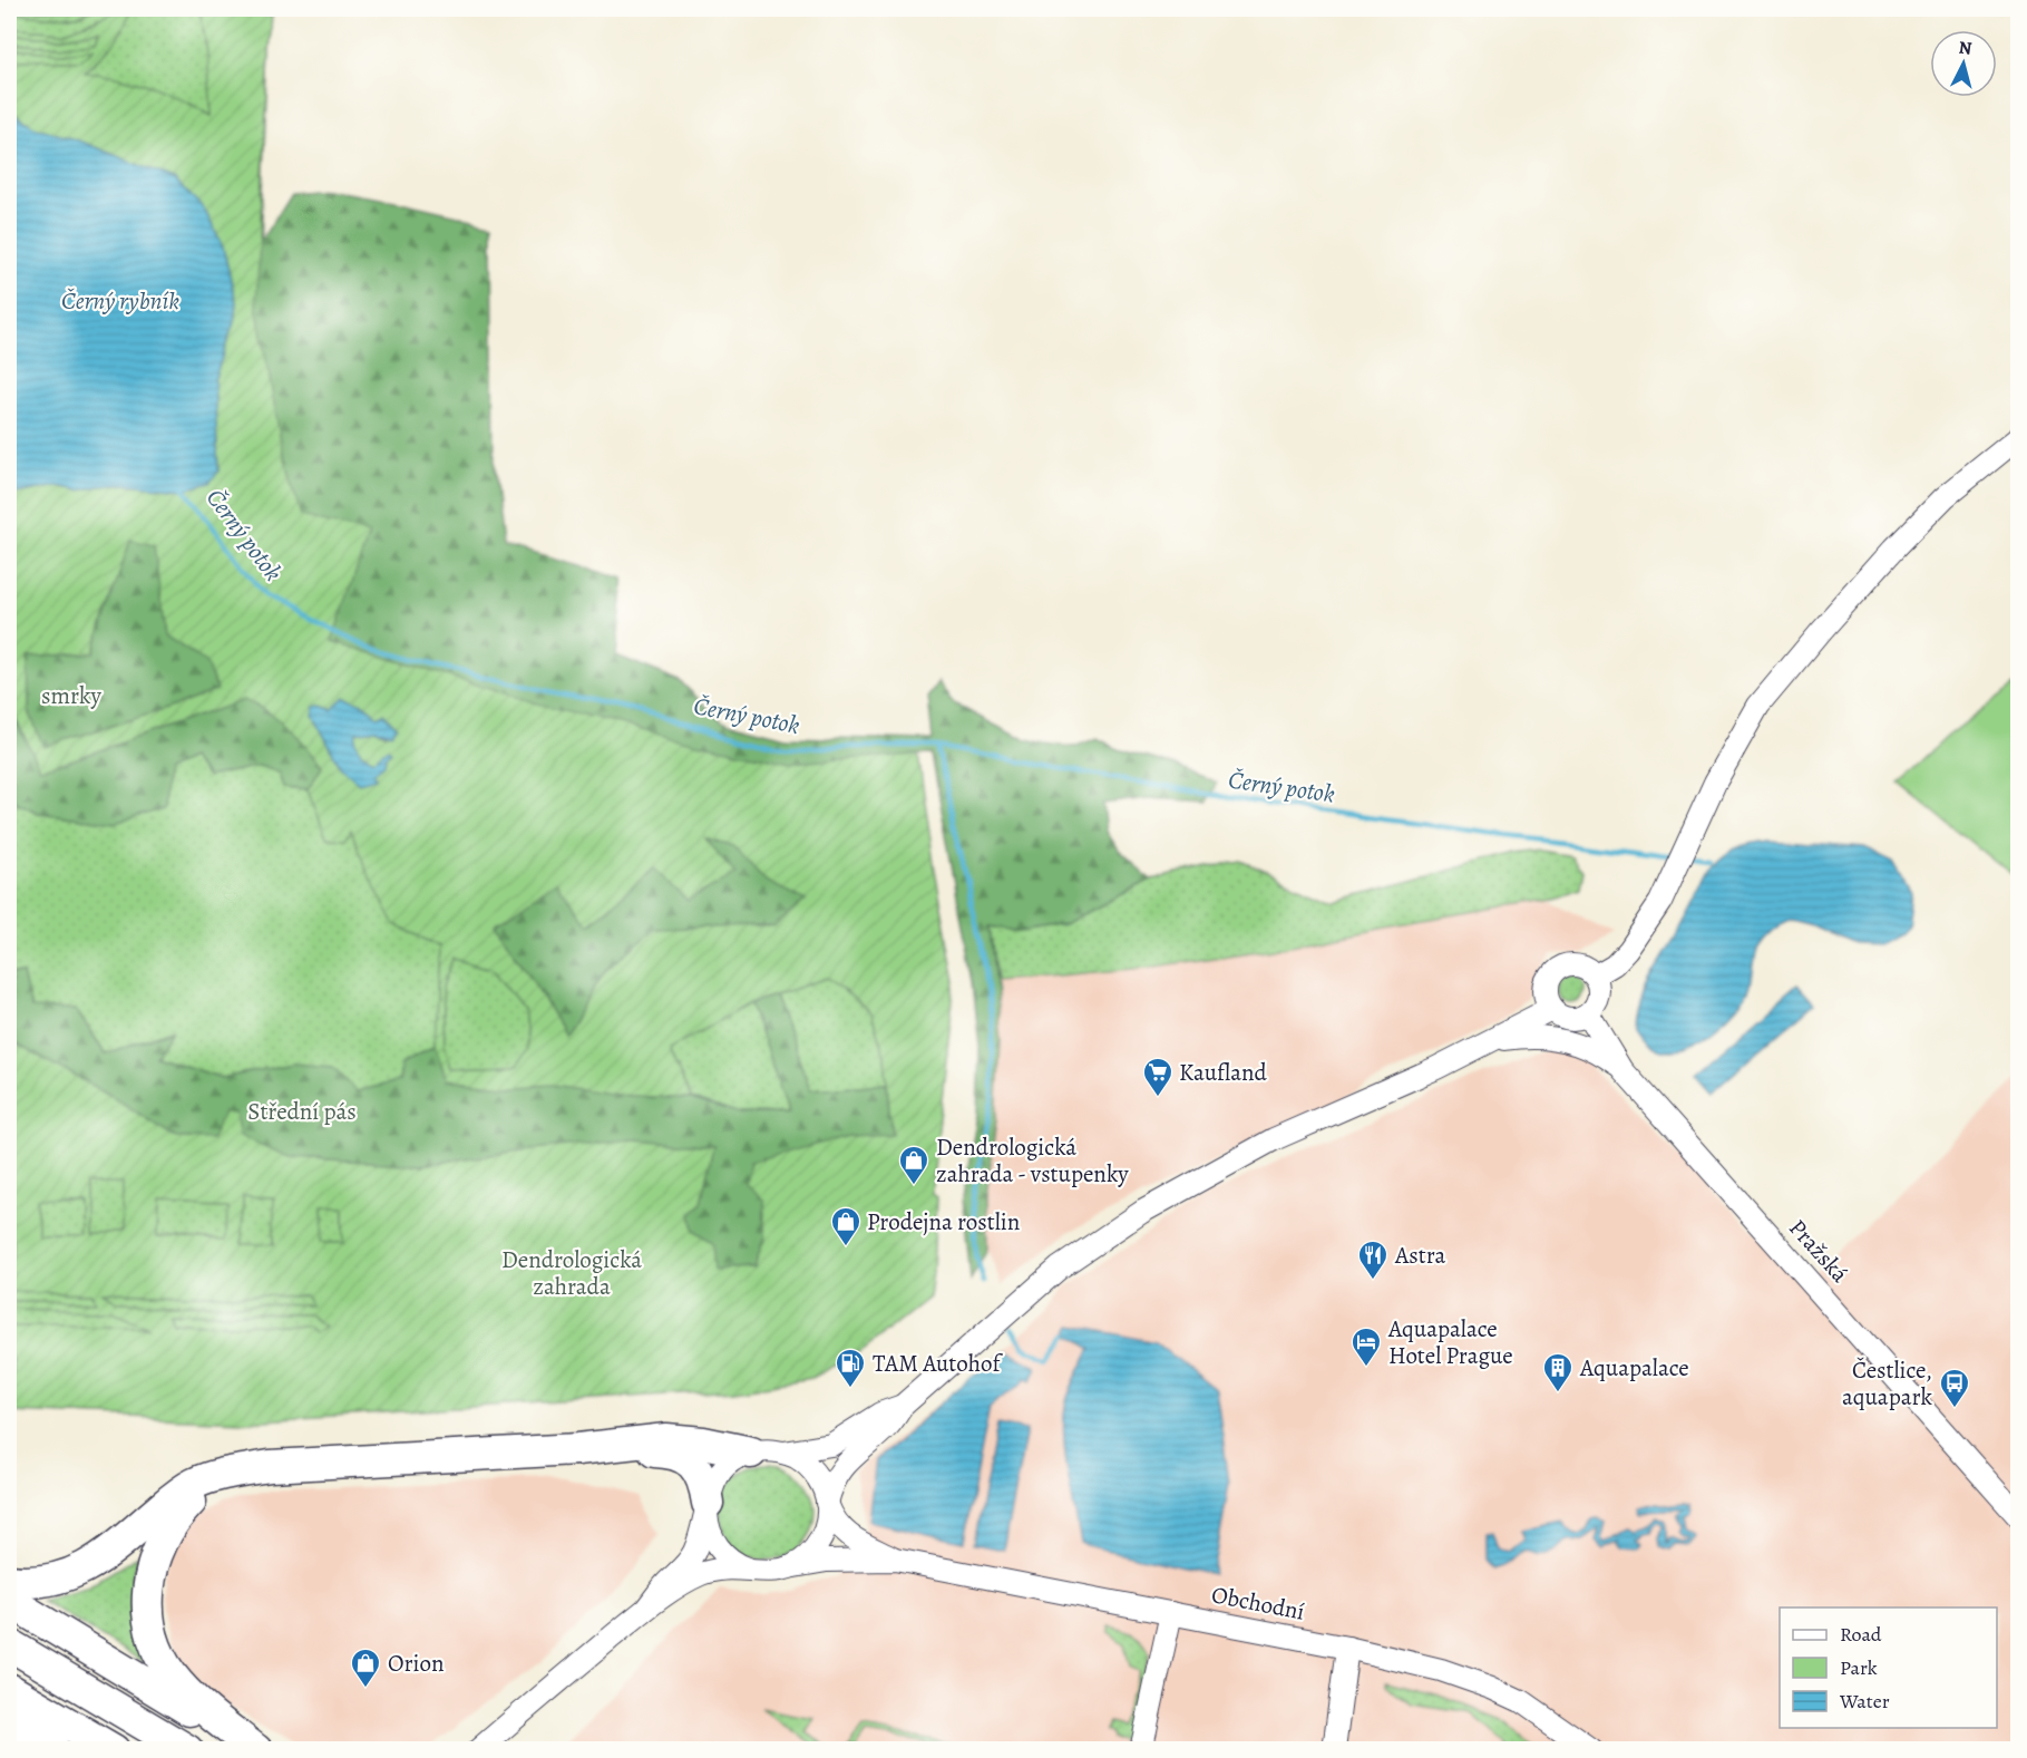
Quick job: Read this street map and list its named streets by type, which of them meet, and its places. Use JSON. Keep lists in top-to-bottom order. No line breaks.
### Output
{"streets":{"street":["Pražská","Obchodní"]},"water":["Černý rybník","Černý potok"],"parks":["smrky","Střední pás","Dendrologická zahrada"],"places":{"supermarket":["Kaufland"],"shop":["Dendrologická zahrada - vstupenky","Prodejna rostlin","Orion"],"restaurant":["Astra"],"hotel":["Aquapalace Hotel Prague"],"fuel station":["TAM Autohof"],"building":["Aquapalace"],"bus stop":["Čestlice, aquapark"]},"legend":["Road","Park","Water"],"north":"top"}
